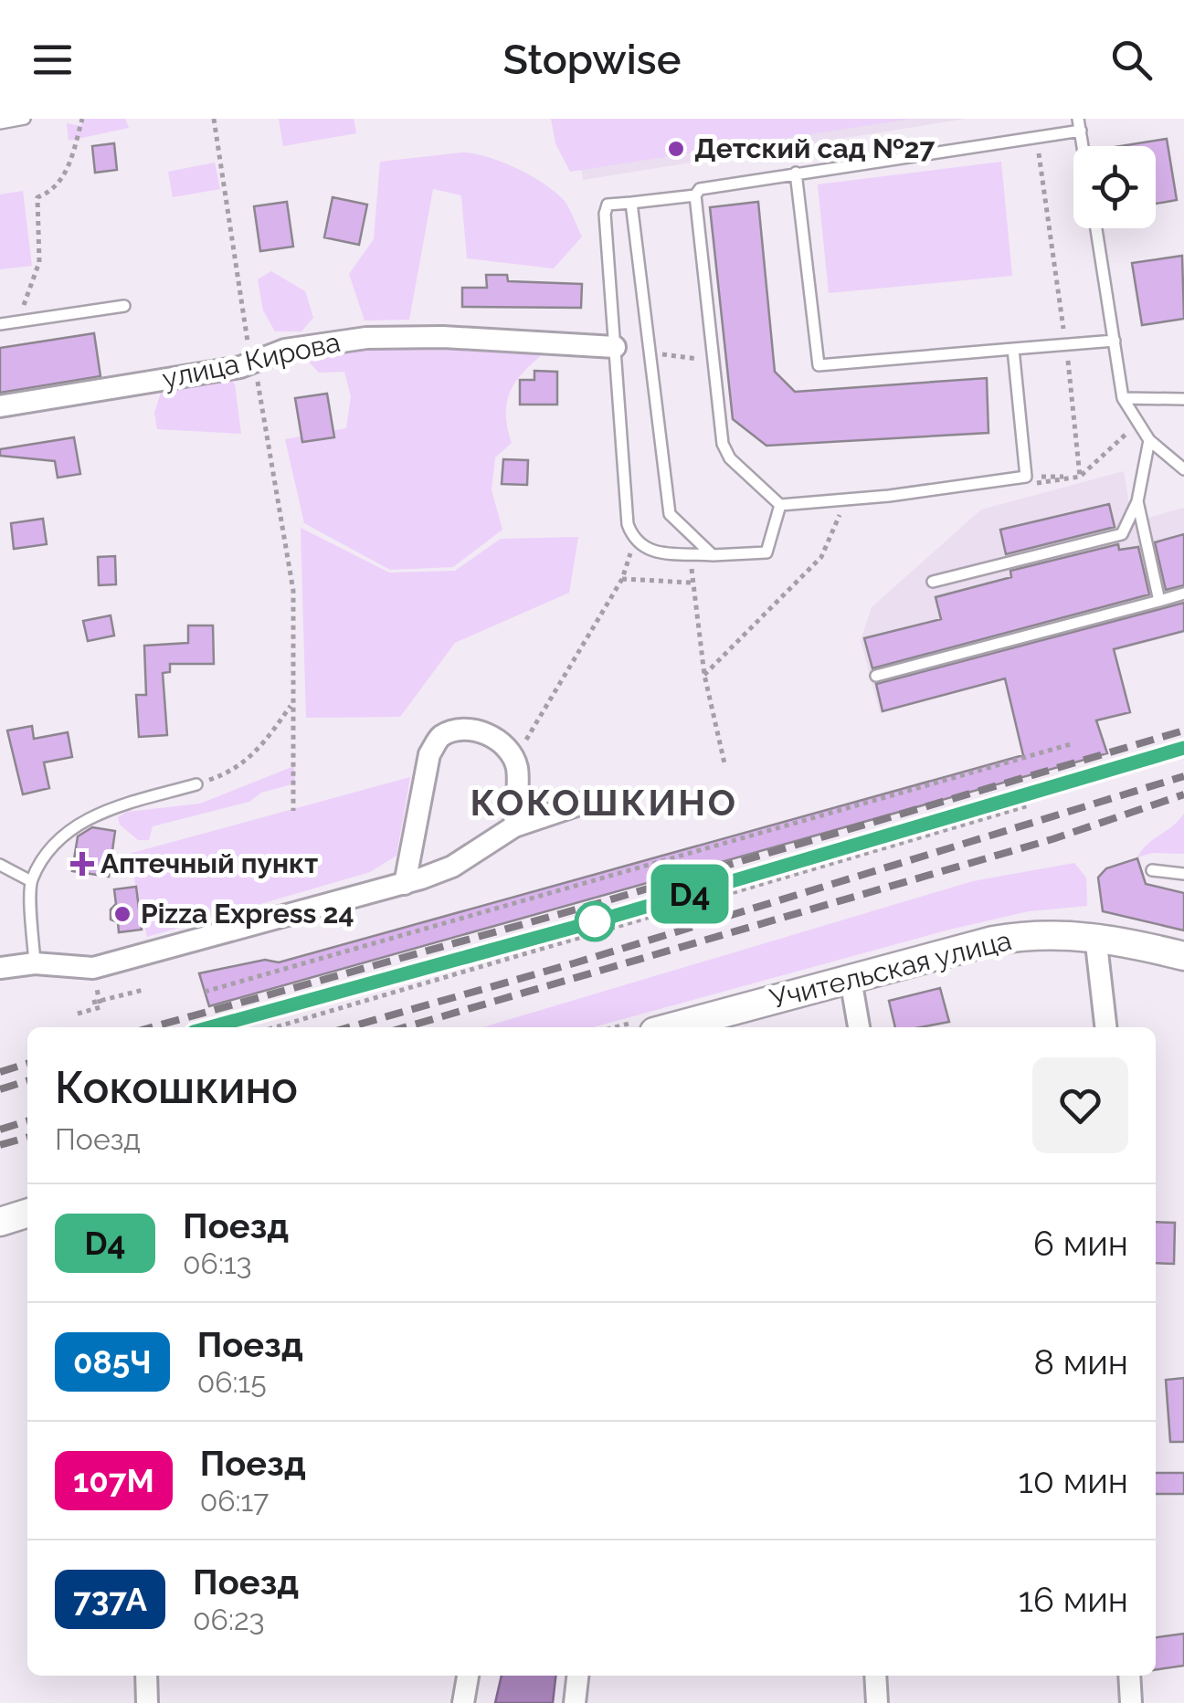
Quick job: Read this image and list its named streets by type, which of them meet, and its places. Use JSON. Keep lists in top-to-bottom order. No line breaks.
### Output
{"streets":{"street":["улица Кирова","Учительская улица"]},"districts":["КОКОШКИНО"],"places":{"other":["Детский сад №27","Pizza Express 24"],"health":["Аптечный пункт"]},"page":{"header":"Stopwise","on_map":"D4","heading":["Кокошкино","Поезд"],"list":[{"mark":"D4","name":"Поезд","note":"06:13","value":"6 мин"},{"mark":"085Ч","name":"Поезд","note":"06:15","value":"8 мин"},{"mark":"107М","name":"Поезд","note":"06:17","value":"10 мин"},{"mark":"737А","name":"Поезд","note":"06:23","value":"16 мин"}]}}
